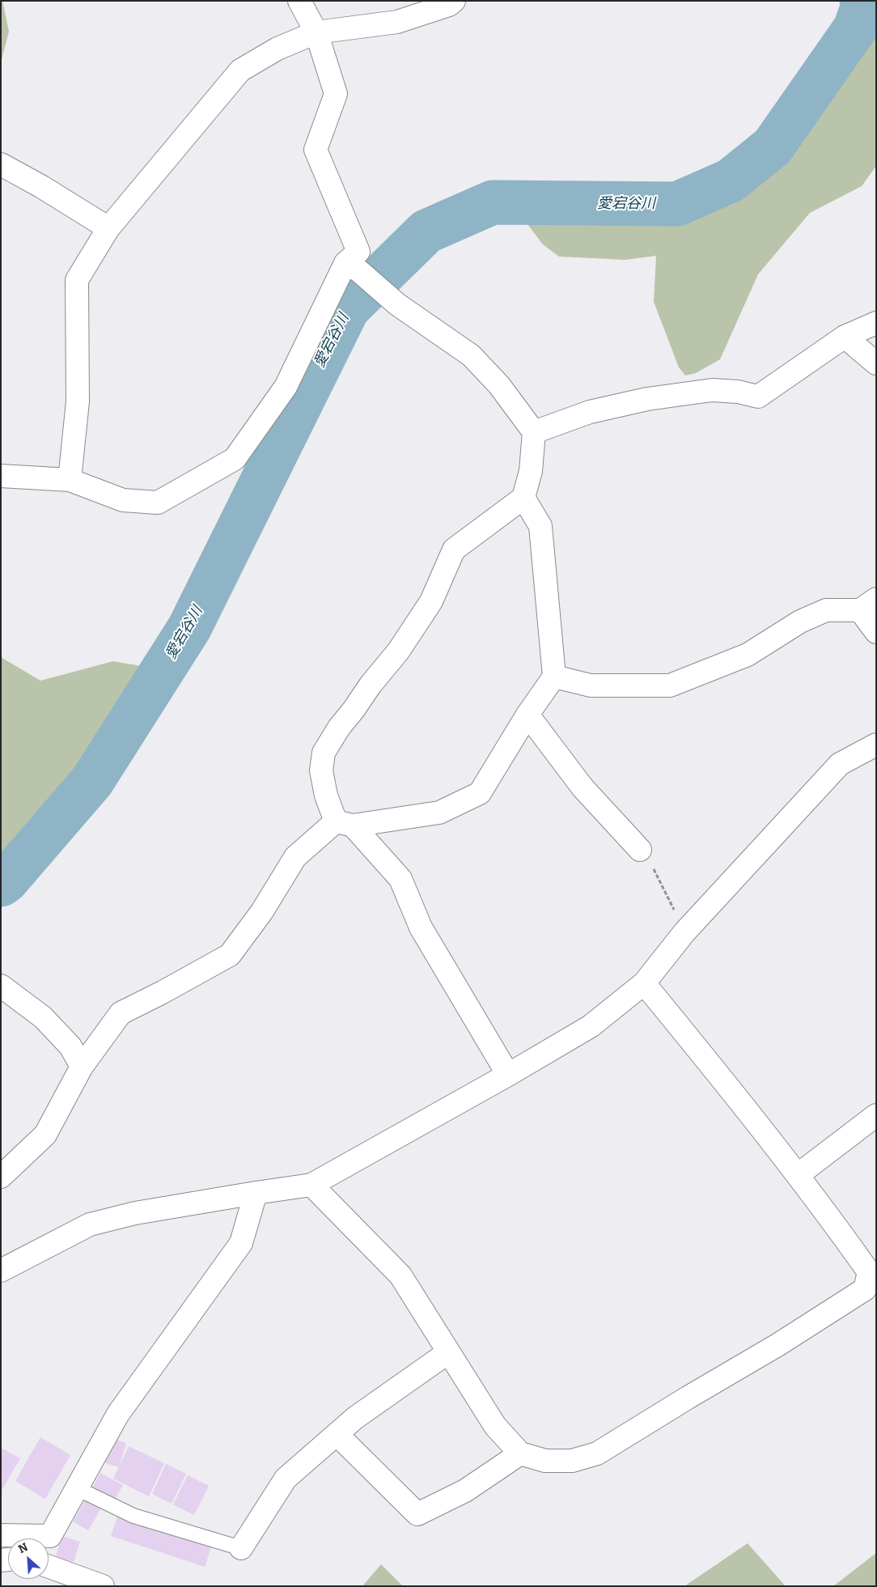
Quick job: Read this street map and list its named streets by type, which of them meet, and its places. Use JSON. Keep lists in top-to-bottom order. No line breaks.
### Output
{"water":["愛宕谷川"],"north":"top left"}
